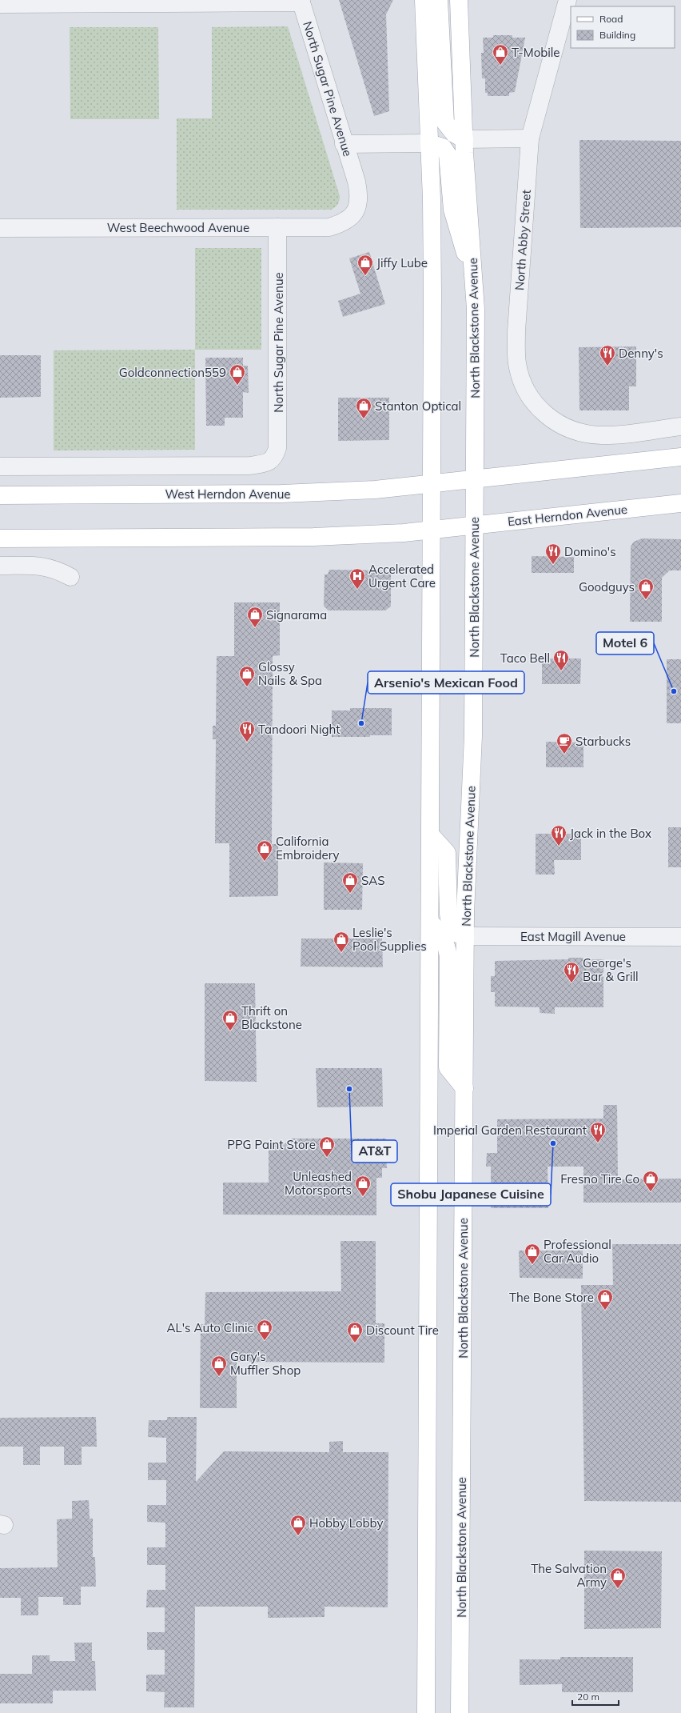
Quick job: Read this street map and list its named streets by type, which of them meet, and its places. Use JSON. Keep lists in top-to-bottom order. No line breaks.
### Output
{"streets":{"main road":["North Blackstone Avenue","West Herndon Avenue","East Herndon Avenue"],"street":["North Sugar Pine Avenue","West Beechwood Avenue","North Abby Street","East Magill Avenue"]},"crossings":[["North Sugar Pine Avenue","West Beechwood Avenue"],["North Blackstone Avenue","West Herndon Avenue"],["North Blackstone Avenue","East Herndon Avenue"],["North Blackstone Avenue","East Magill Avenue"]],"places":{"shop":["T-Mobile","Jiffy Lube","Goldconnection559","Stanton Optical","Goodguys","Signarama","Glossy Nails & Spa","California Embroidery","SAS","Leslie's Pool Supplies","Thrift on Blackstone","PPG Paint Store","Fresno Tire Co","Unleashed Motorsports","Professional Car Audio","The Bone Store","AL's Auto Clinic","Discount Tire","Gary's Muffler Shop","Hobby Lobby","The Salvation Army"],"restaurant":["Denny's","Domino's","Taco Bell","Tandoori Night","Jack in the Box","George's Bar & Grill","Imperial Garden Restaurant"],"hospital":["Accelerated Urgent Care"],"other":["Motel 6","Arsenio's Mexican Food","AT&T","Shobu Japanese Cuisine"],"cafe":["Starbucks"]},"legend":["Road","Building"],"scale_bar":"20 m"}
